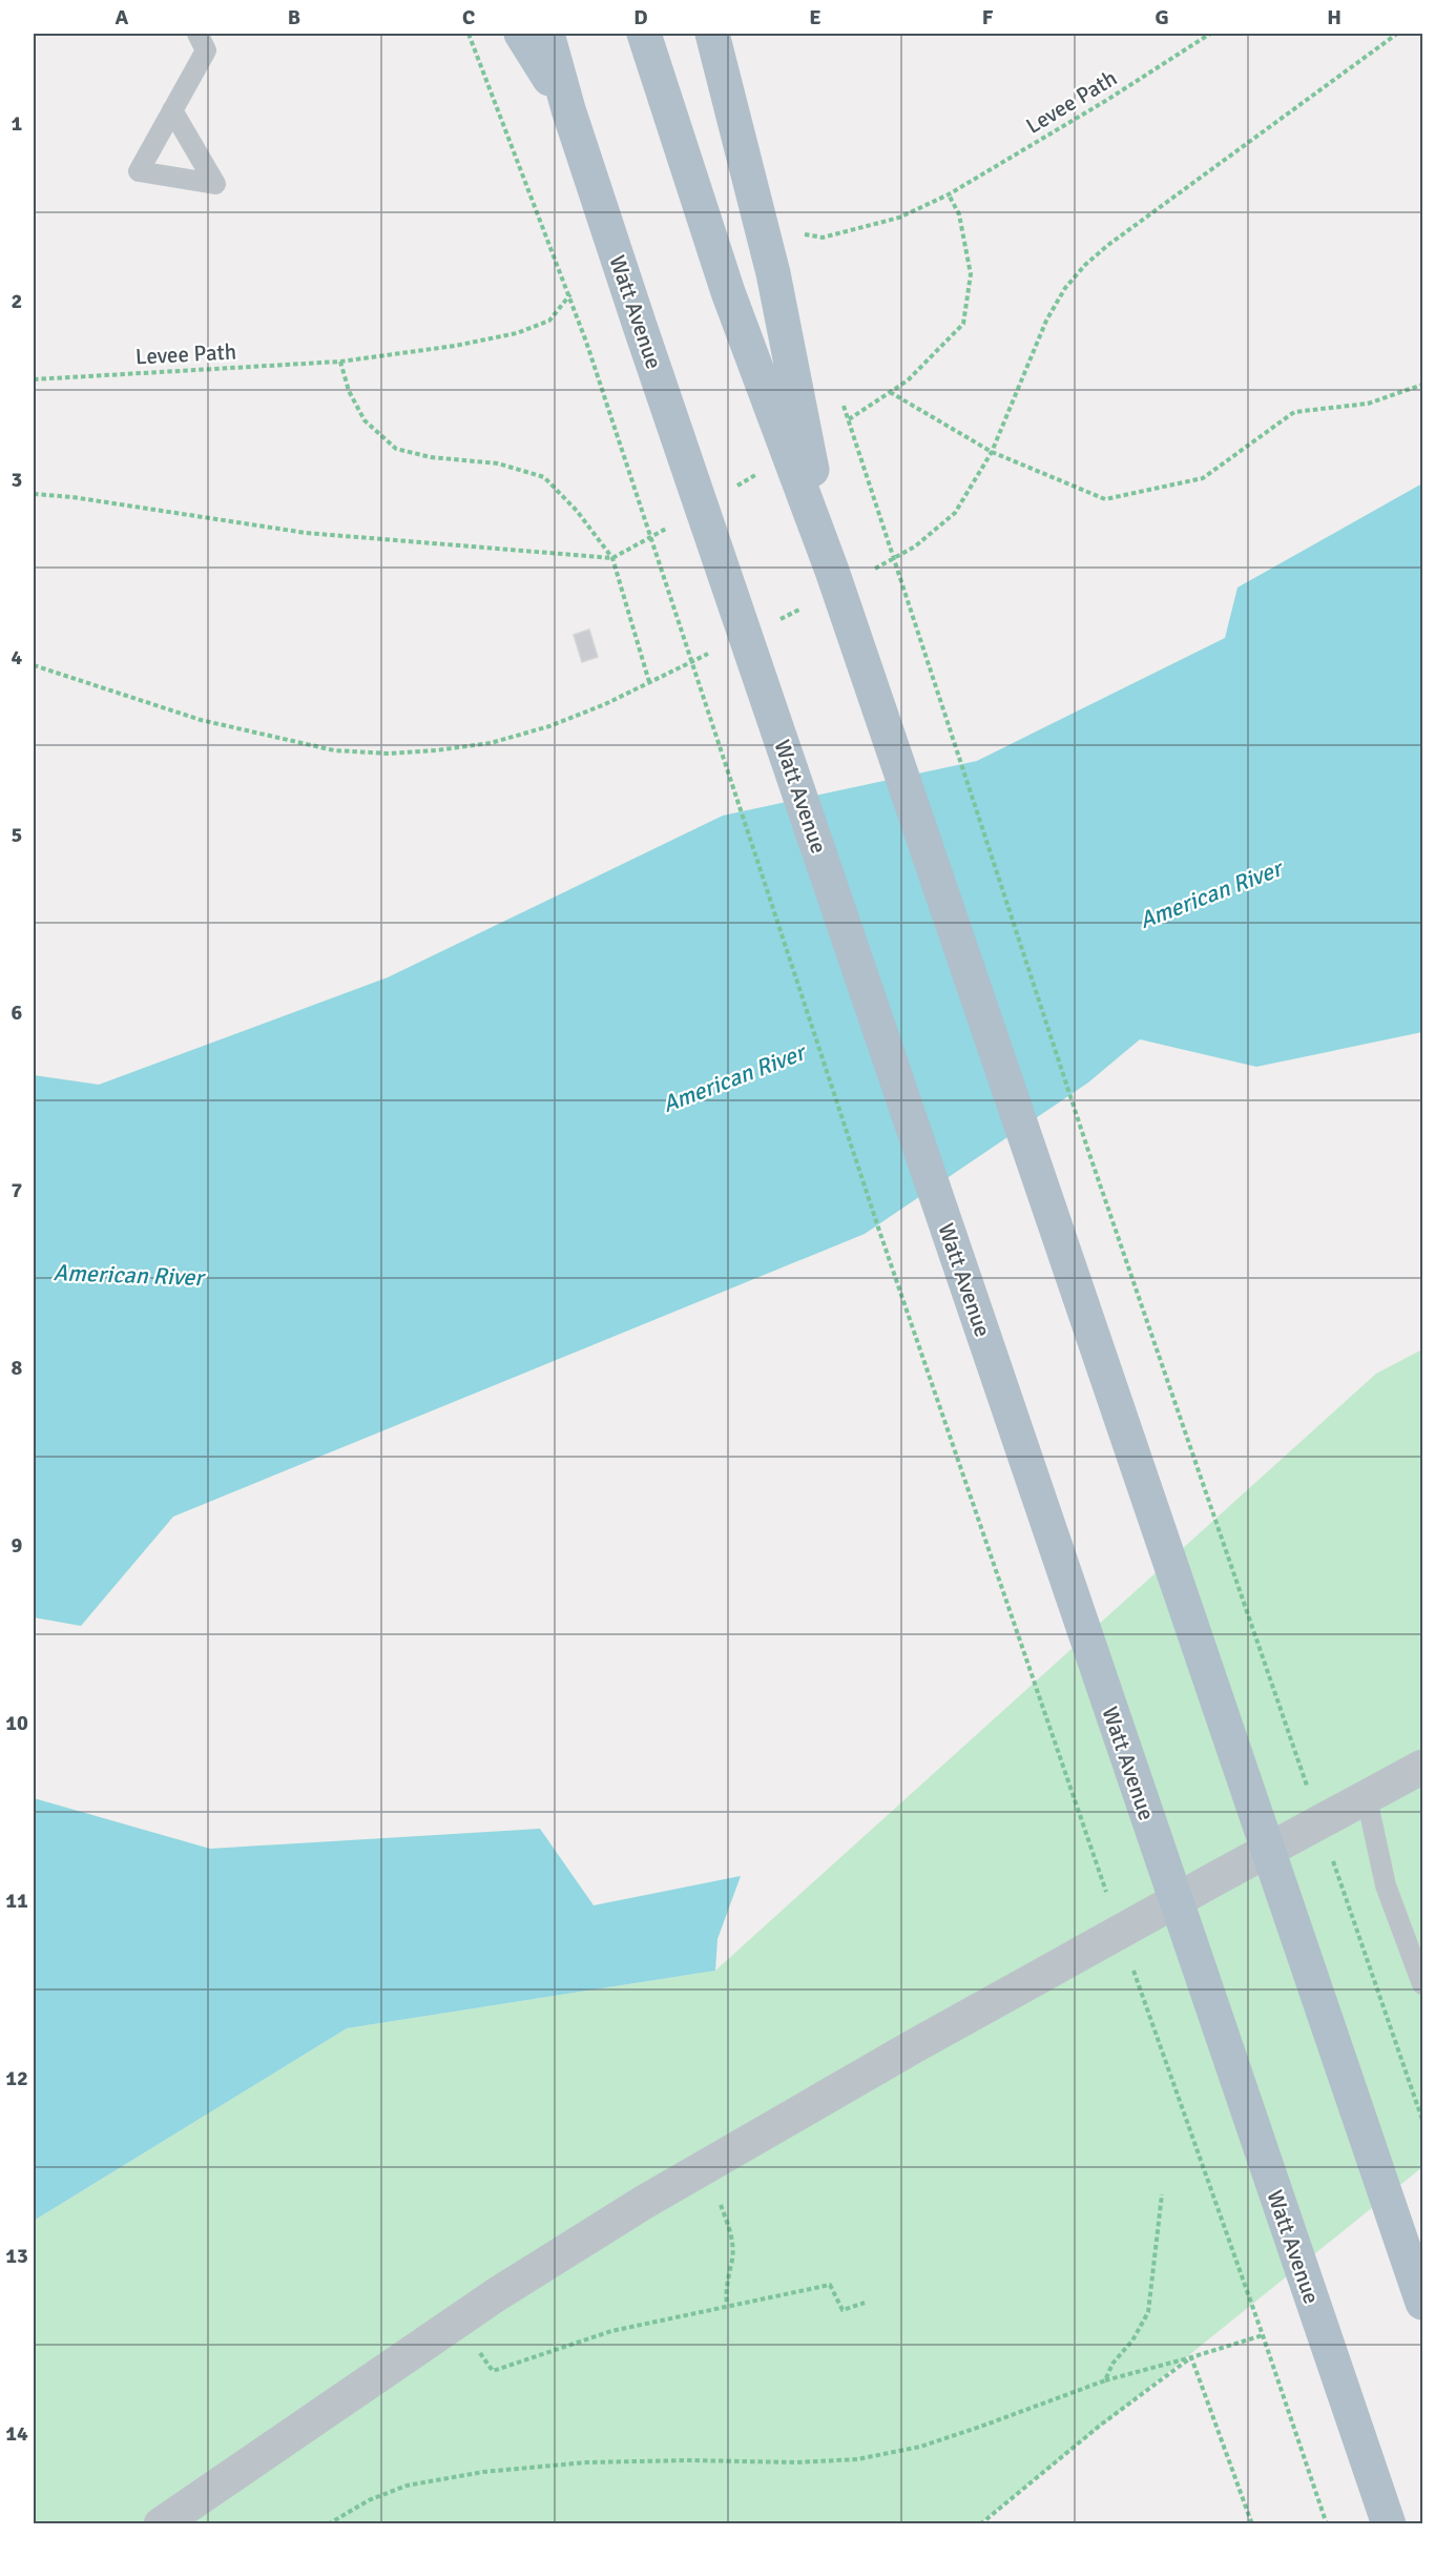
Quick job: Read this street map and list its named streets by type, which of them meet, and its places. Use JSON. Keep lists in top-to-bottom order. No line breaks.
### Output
{"streets":{"main road":["Watt Avenue"],"path":["Levee Path"]},"water":["American River"],"grid":{"columns":["A","B","C","D","E","F","G","H"],"rows":["1","2","3","4","5","6","7","8","9","10","11","12","13","14"]}}
